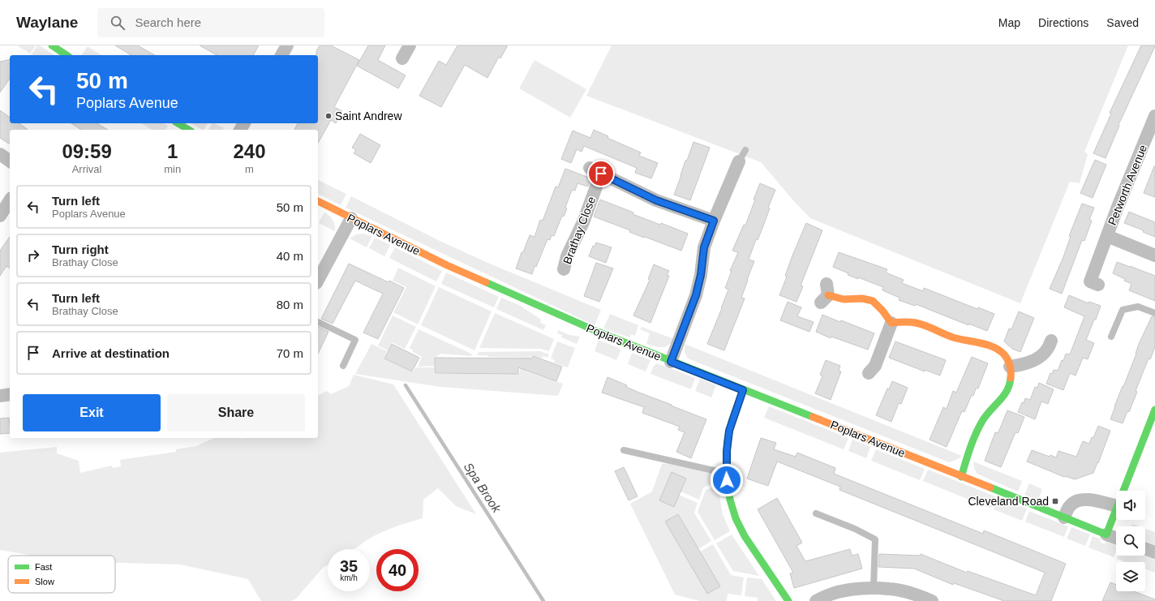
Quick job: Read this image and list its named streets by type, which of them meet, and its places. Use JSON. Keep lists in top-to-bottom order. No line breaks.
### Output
{"streets":{"street":["Petworth Avenue","Brathay Close","Poplars Avenue"]},"water":["Spa Brook"],"places":{"other":["Saint Andrew"],"transit":["Cleveland Road"]},"legend":["Fast","Slow"],"page":{"header":"Waylane","search":"Search here","nav":["Map","Directions","Saved"],"turn":["50 m","Poplars Avenue"],"eta":["09:59","Arrival","1","min","240","m"],"list":[{"name":"Turn left","note":"Poplars Avenue","value":"50 m"},{"name":"Turn right","note":"Brathay Close","value":"40 m"},{"name":"Turn left","note":"Brathay Close","value":"80 m"},{"name":"Arrive at destination","value":"70 m"}],"buttons":["Exit","Share"],"speed":"35 km/h","limit":"40"}}
